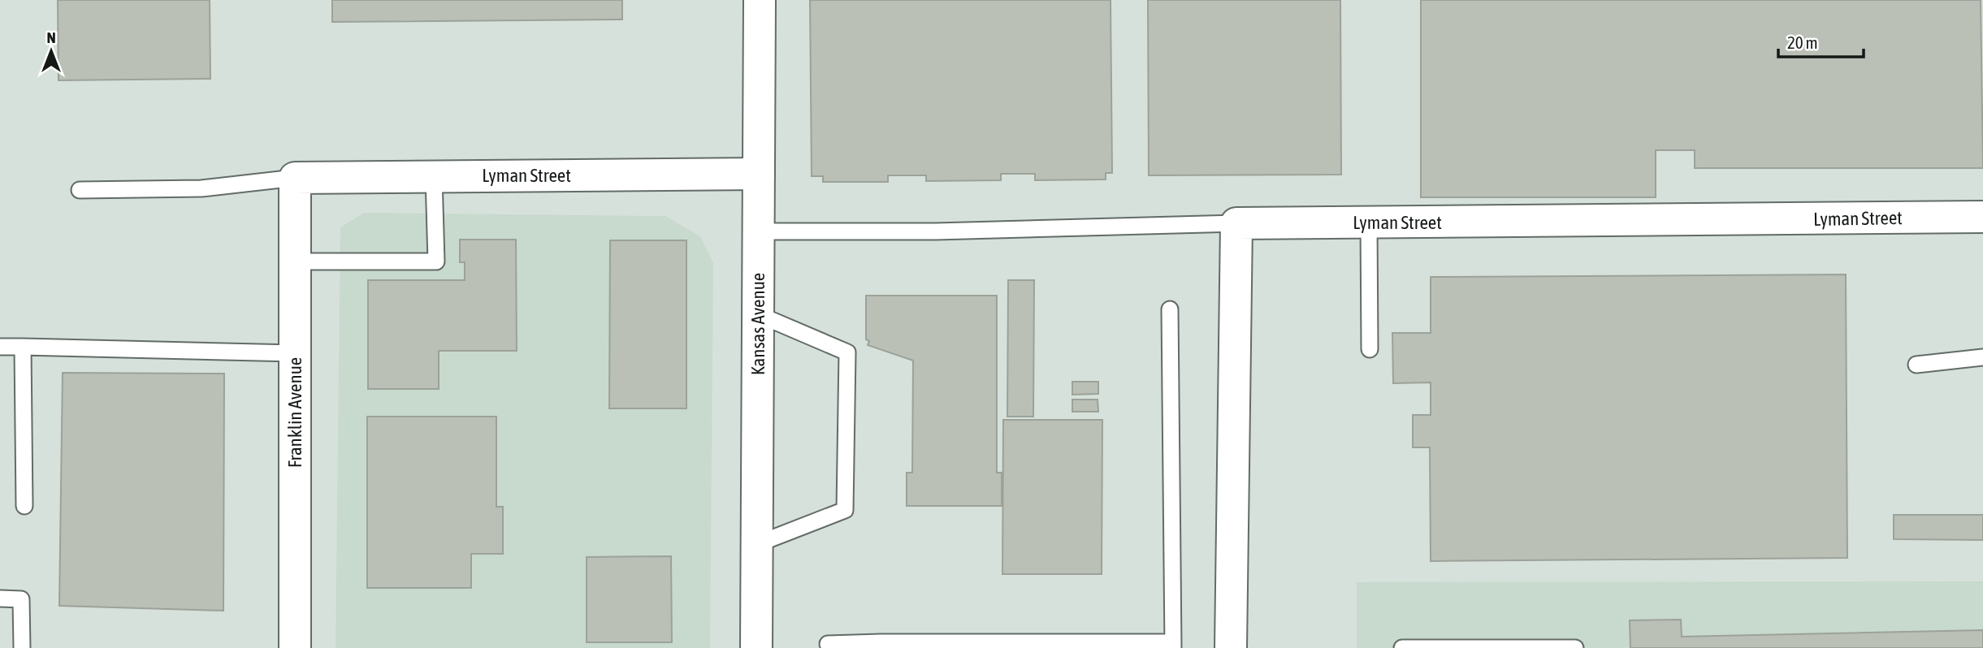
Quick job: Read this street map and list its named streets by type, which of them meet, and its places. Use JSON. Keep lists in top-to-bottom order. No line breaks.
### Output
{"streets":{"street":["Lyman Street","Kansas Avenue","Franklin Avenue"]},"crossings":[["Lyman Street","Kansas Avenue"],["Lyman Street","Franklin Avenue"]],"scale_bar":"20 m","north":"top"}
